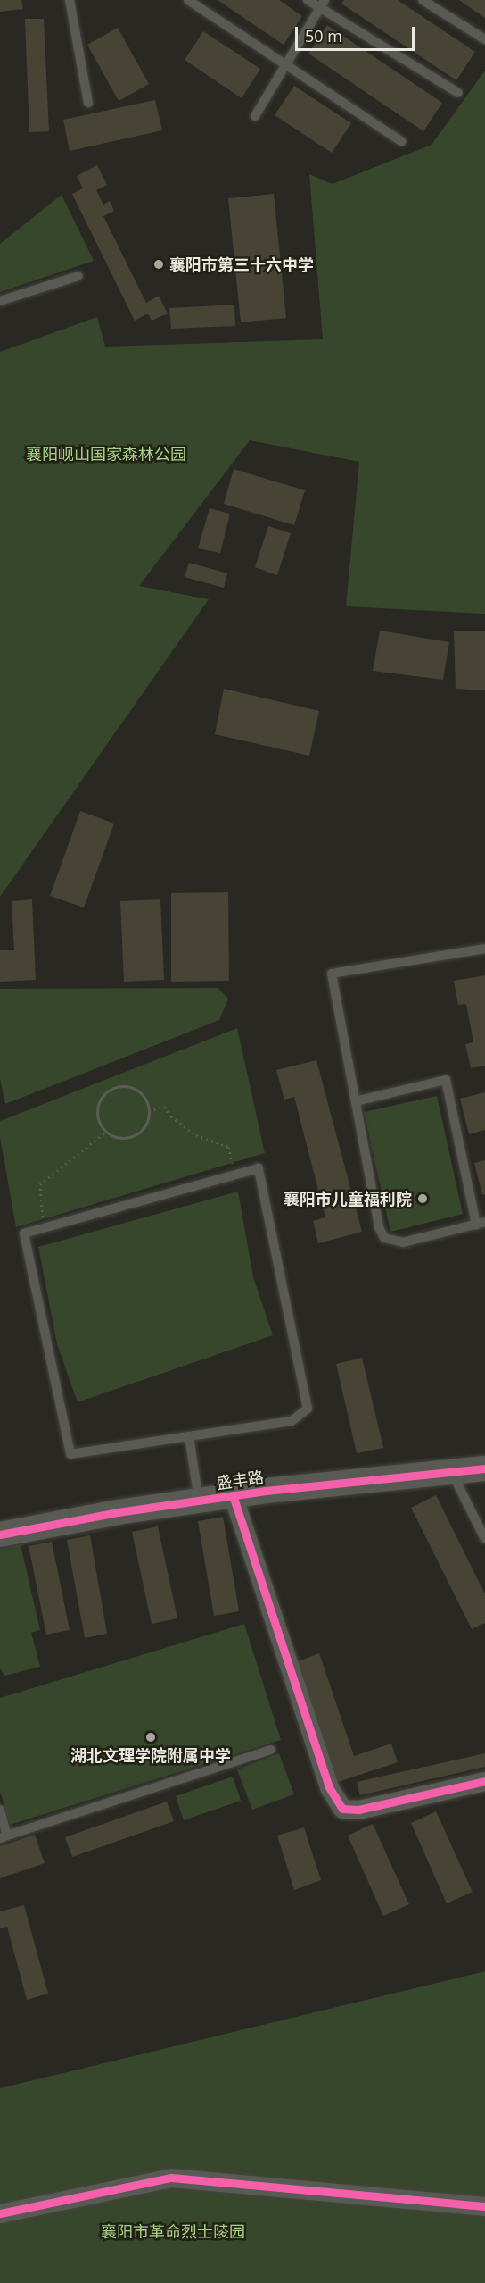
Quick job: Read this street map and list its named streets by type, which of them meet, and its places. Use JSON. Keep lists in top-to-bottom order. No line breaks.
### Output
{"streets":{"street":["盛丰路"]},"parks":["襄阳岘山国家森林公园","襄阳市革命烈士陵园"],"places":["襄阳市第三十六中学","襄阳市儿童福利院","湖北文理学院附属中学"],"scale_bar":"50 m"}
